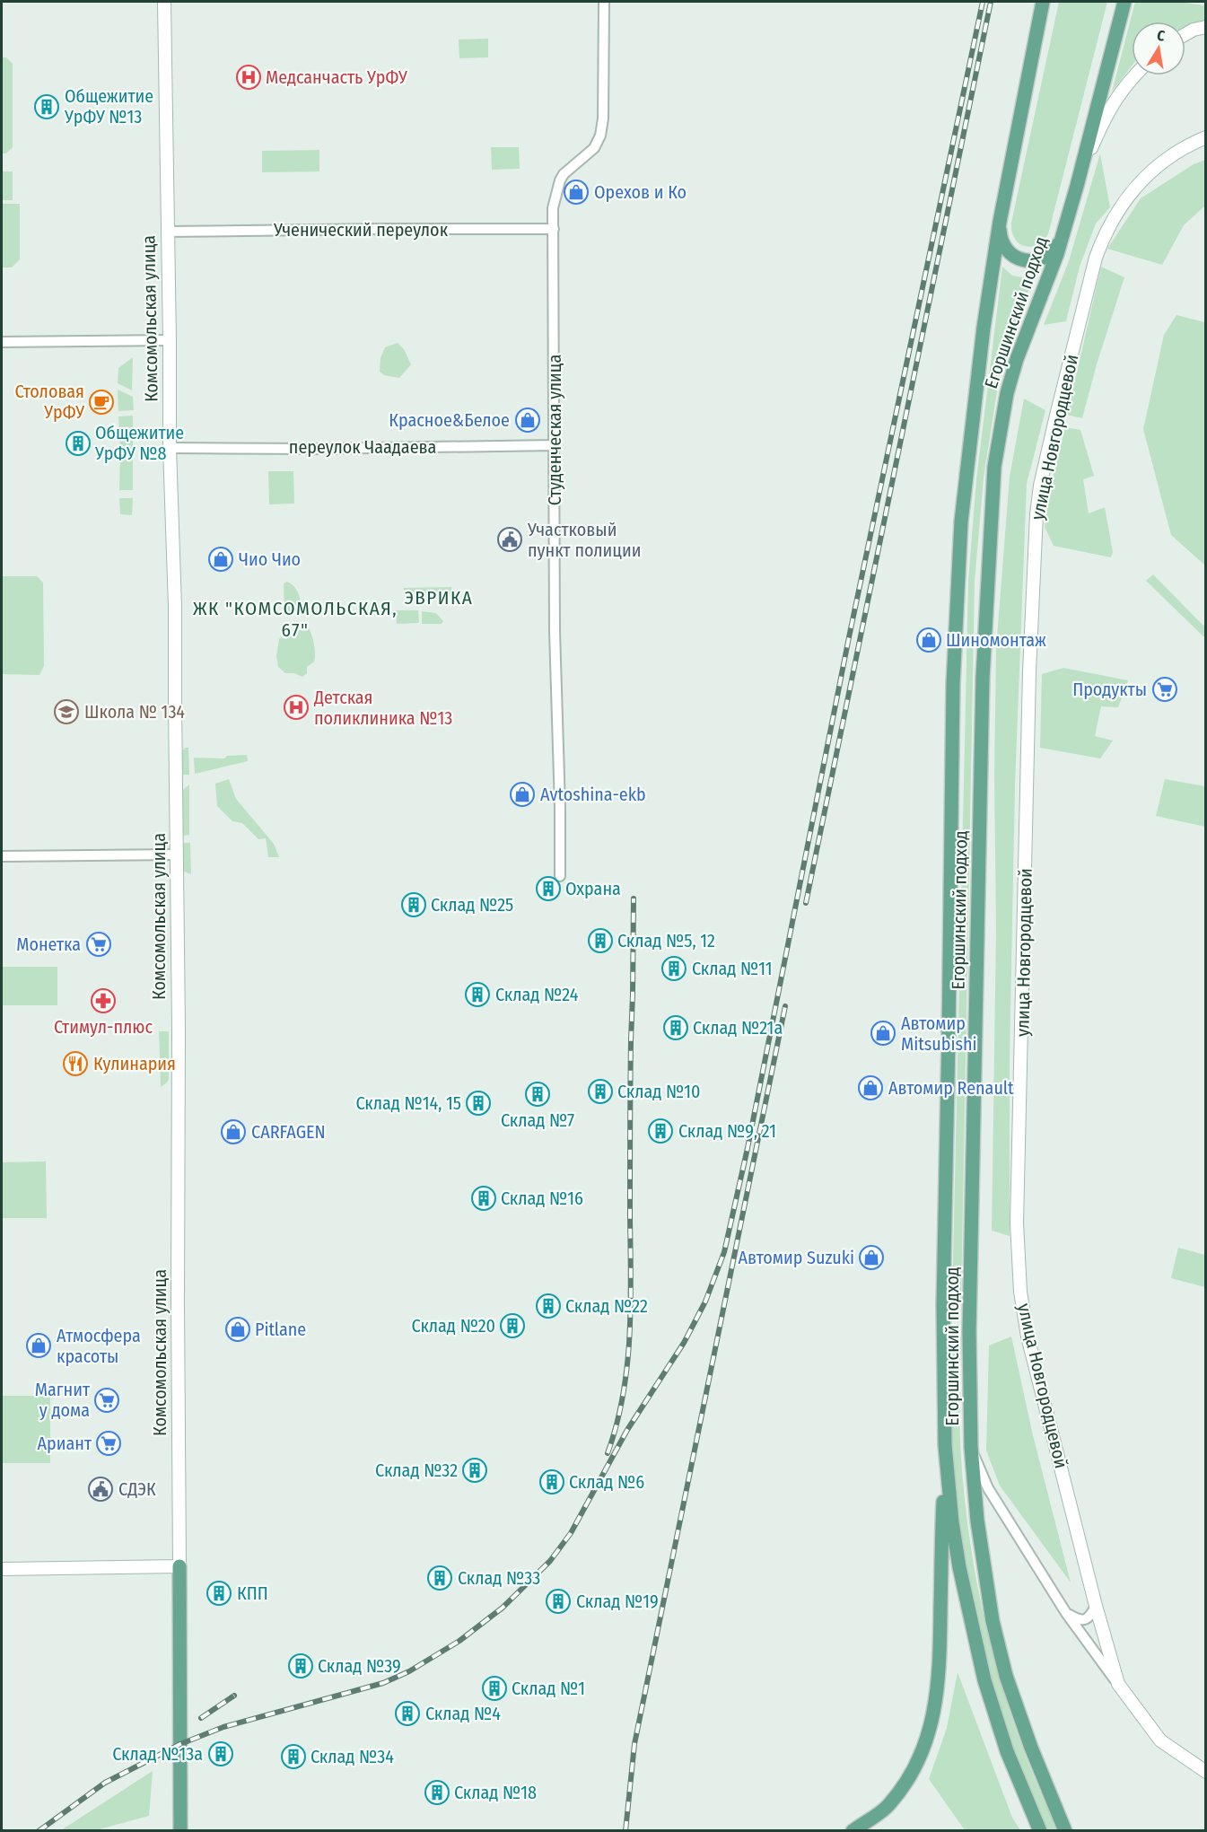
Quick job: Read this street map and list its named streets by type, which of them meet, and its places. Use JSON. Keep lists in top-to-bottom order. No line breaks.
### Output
{"streets":{"main road":["Егоршинский подход","Комсомольская улица"],"street":["Ученический переулок","Студенческая улица","улица Новгородцевой","переулок Чаадаева"]},"crossings":[["Ученический переулок","Комсомольская улица"],["Ученический переулок","Студенческая улица"],["Комсомольская улица","переулок Чаадаева"],["Студенческая улица","переулок Чаадаева"]],"districts":["ЭВРИКА","ЖК \"КОМСОМОЛЬСКАЯ, 67\""],"places":{"hospital":["Медсанчасть УрФУ","Детская поликлиника №13"],"building":["Общежитие УрФУ №13","Общежитие УрФУ №8","Охрана","Склад №25","Склад №5, 12","Склад №11","Склад №24","Склад №21а","Склад №10","Склад №7","Склад №14, 15","Склад №9, 21","Склад №16","Склад №22","Склад №20","Склад №32","Склад №6","Склад №33","КПП","Склад №19","Склад №39","Склад №1","Склад №4","Склад №13а","Склад №34","Склад №18"],"shop":["Орехов и Ко","Красное&Белое","Чио Чио","Шиномонтаж","Avtoshina-ekb","Автомир Mitsubishi","Автомир Renault","CARFAGEN","Автомир Suzuki","Pitlane","Атмосфера красоты"],"cafe":["Столовая УрФУ"],"public building":["Участковый пункт полиции","СДЭК"],"supermarket":["Продукты","Монетка","Магнит у дома","Ариант"],"school or university":["Школа № 134"],"pharmacy":["Стимул-плюс"],"restaurant":["Кулинария"]},"north":"top"}
